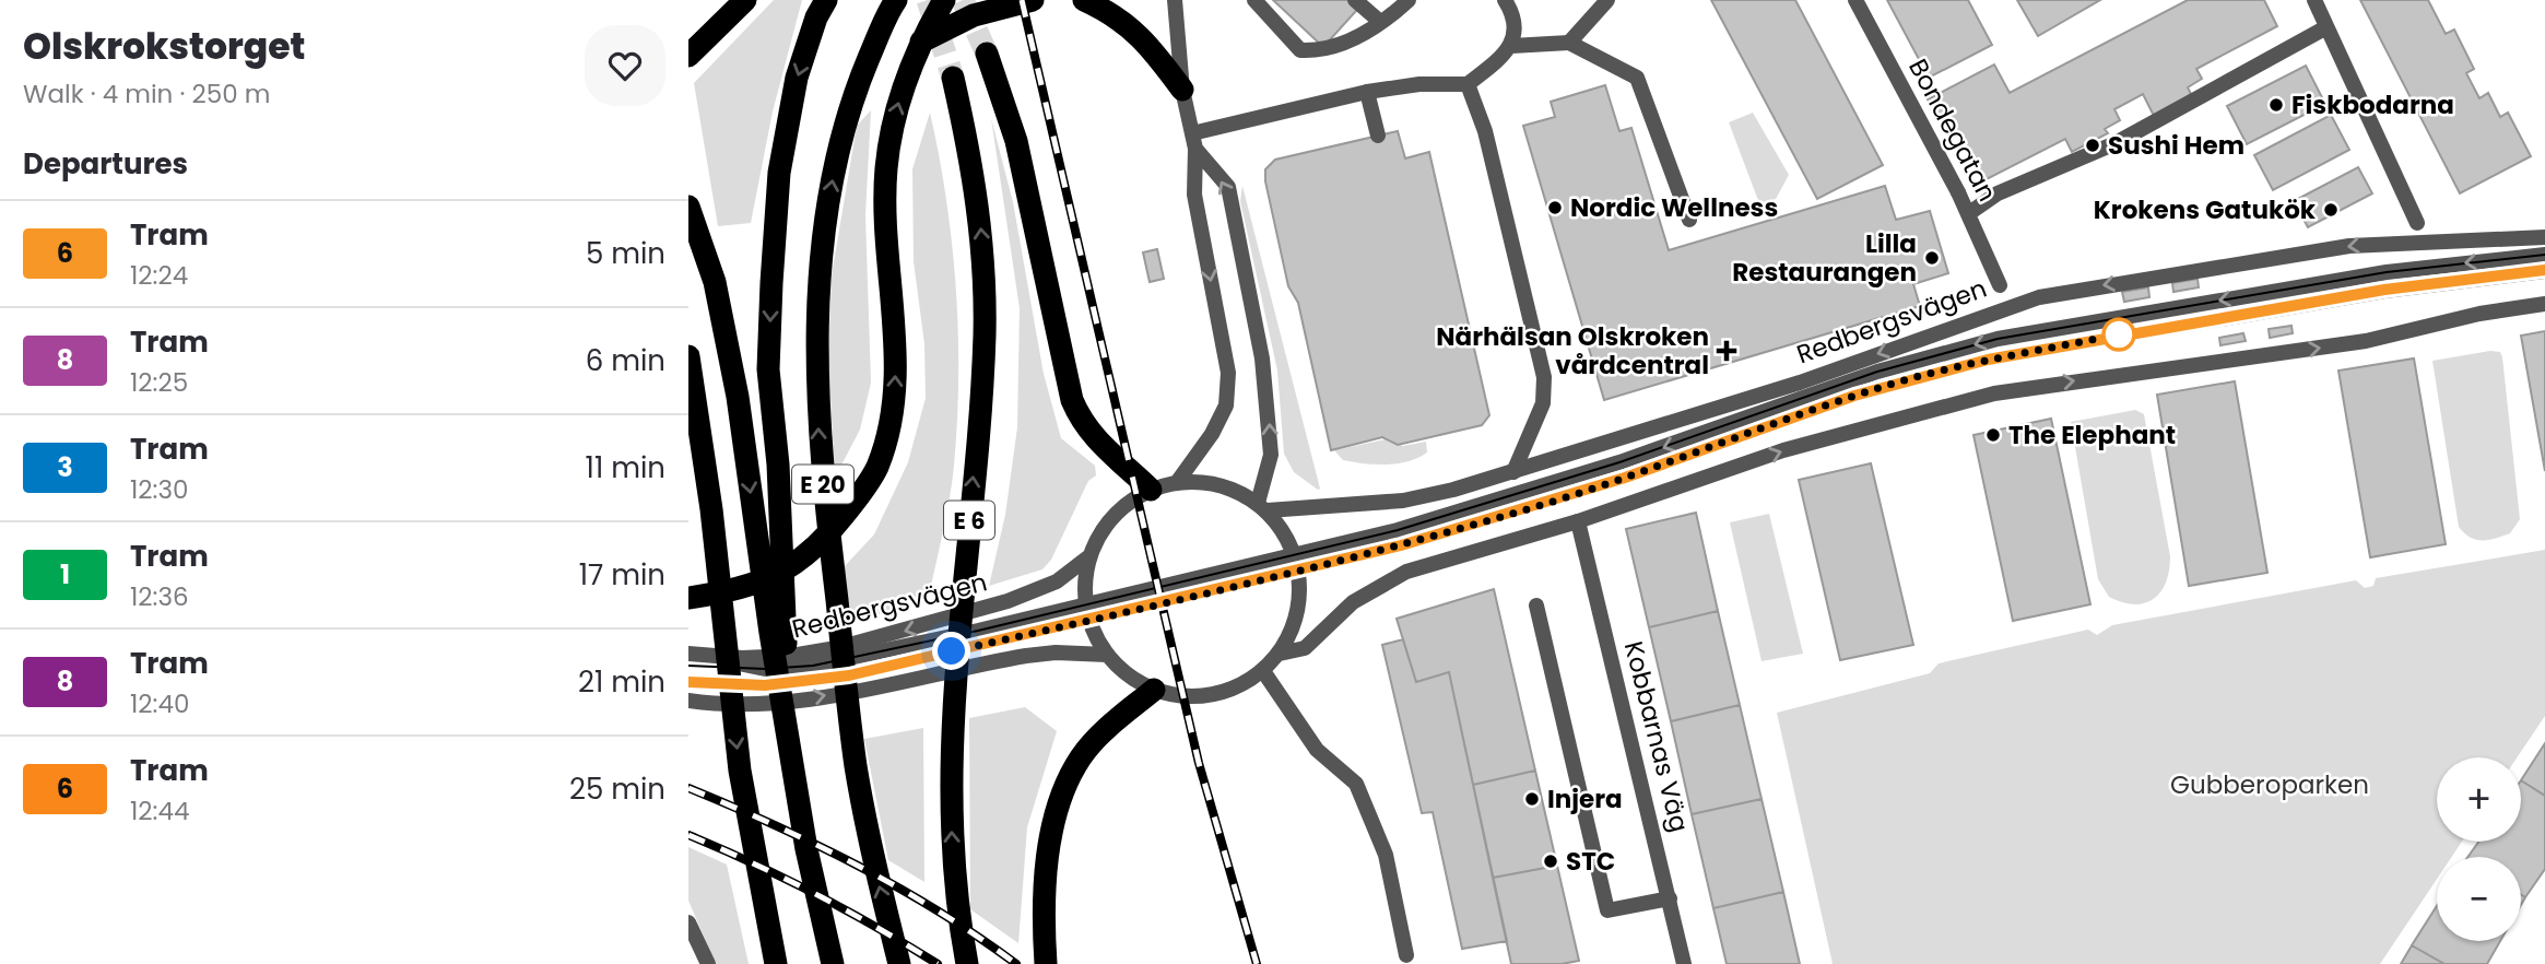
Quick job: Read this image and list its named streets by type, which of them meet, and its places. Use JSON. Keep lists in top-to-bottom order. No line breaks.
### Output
{"streets":{"highway":["E 20","E 6"],"street":["Bondegatan","Redbergsvägen","Kobbarnas Väg"]},"parks":["Gubberoparken"],"places":{"other":["Fiskbodarna","Sushi Hem","Nordic Wellness","Krokens Gatukök","Lilla Restaurangen","The Elephant","Injera","STC"],"health":["Närhälsan Olskroken vårdcentral"]},"lines":["tram line 6"],"page":{"heading":[["Olskrokstorget","Walk · 4 min · 250 m"],"Departures"],"list":[{"mark":"6","name":"Tram","note":"12:24","value":"5 min"},{"mark":"8","name":"Tram","note":"12:25","value":"6 min"},{"mark":"3","name":"Tram","note":"12:30","value":"11 min"},{"mark":"1","name":"Tram","note":"12:36","value":"17 min"},{"mark":"8","name":"Tram","note":"12:40","value":"21 min"},{"mark":"6","name":"Tram","note":"12:44","value":"25 min"}],"map_buttons":["+","−"]}}
